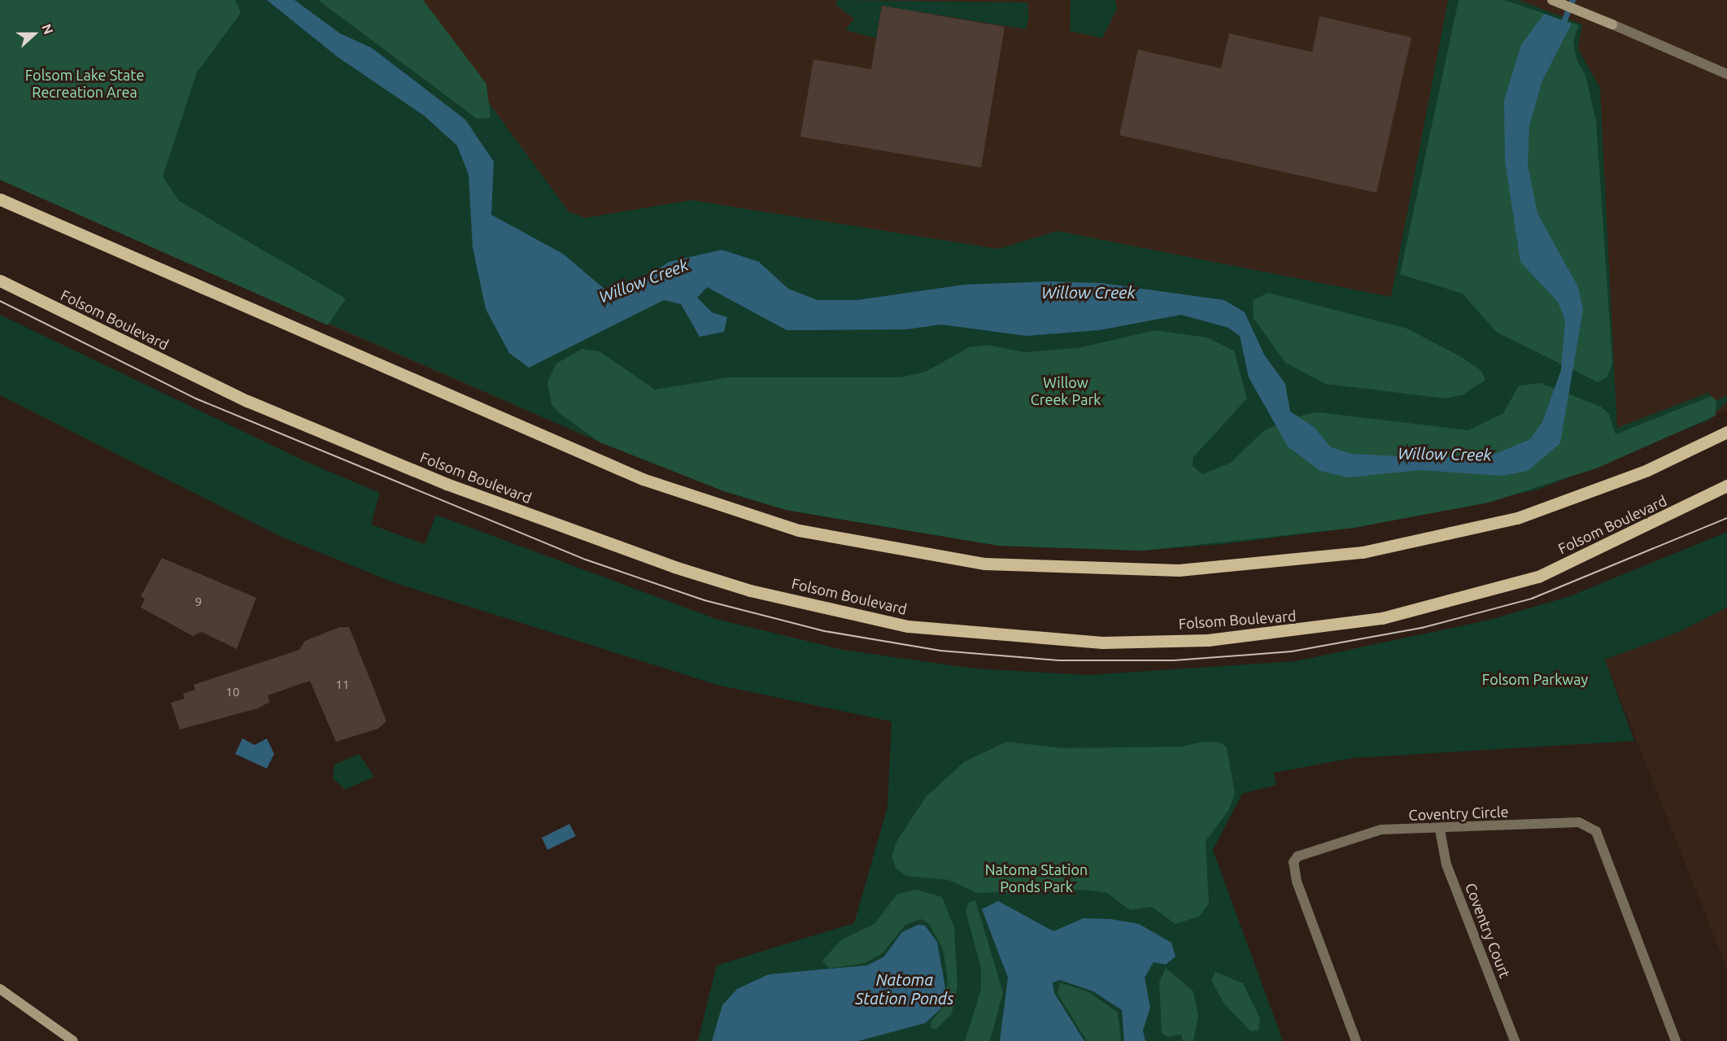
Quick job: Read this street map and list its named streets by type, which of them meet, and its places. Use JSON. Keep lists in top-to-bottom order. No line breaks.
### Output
{"streets":{"main road":["Folsom Boulevard"],"street":["Coventry Circle","Coventry Court"]},"crossings":[["Coventry Circle","Coventry Court"]],"water":["Willow Creek","Natoma Station Ponds"],"parks":["Folsom Lake State Recreation Area","Willow Creek Park","Folsom Parkway","Natoma Station Ponds Park"],"house_numbers":["9","11","10"],"north":"right"}
